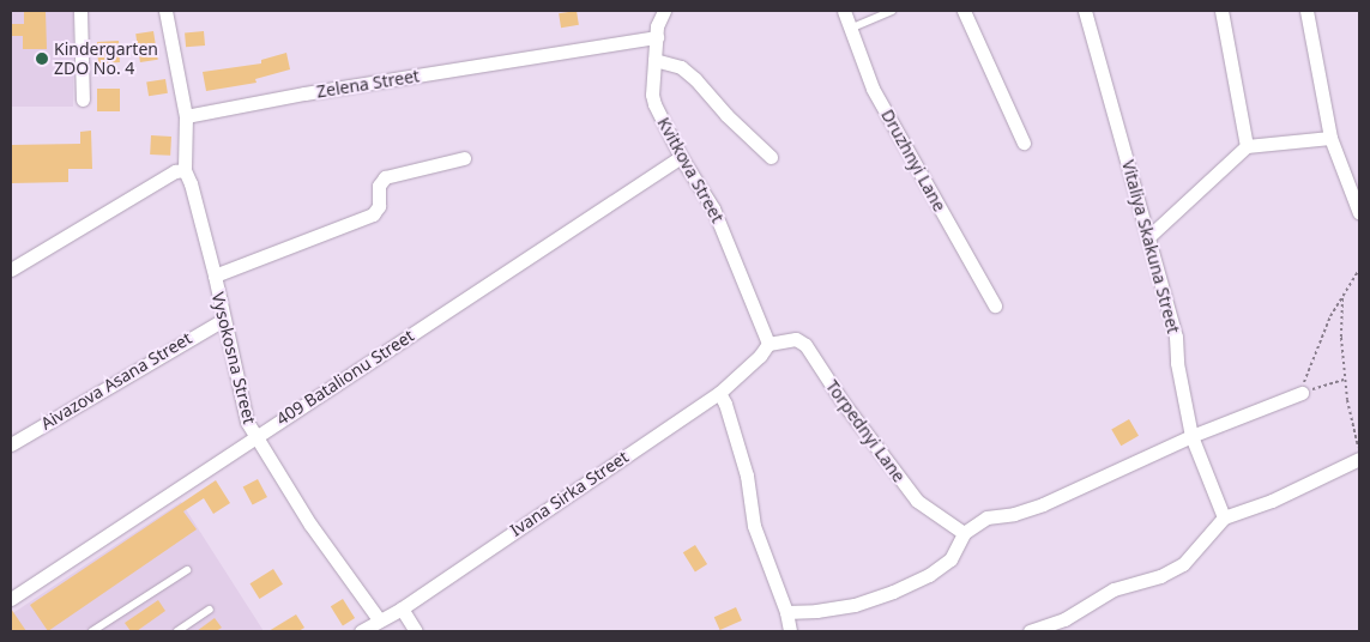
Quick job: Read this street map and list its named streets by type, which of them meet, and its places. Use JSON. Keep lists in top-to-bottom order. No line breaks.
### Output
{"streets":{"street":["Zelena Street","Druzhnyi Lane","Kvitkova Street","Vitaliya Skakuna Street","Vysokosna Street","409 Batalionu Street","Aivazova Asana Street","Torpednyi Lane","Ivana Sirka Street"]},"crossings":[["Zelena Street","Kvitkova Street"],["Zelena Street","Vysokosna Street"],["Kvitkova Street","409 Batalionu Street"],["Kvitkova Street","Torpednyi Lane"],["Kvitkova Street","Ivana Sirka Street"],["Vysokosna Street","409 Batalionu Street"],["Vysokosna Street","Aivazova Asana Street"],["Vysokosna Street","Ivana Sirka Street"],["Torpednyi Lane","Ivana Sirka Street"]],"places":["Kindergarten ZDO No. 4"]}
